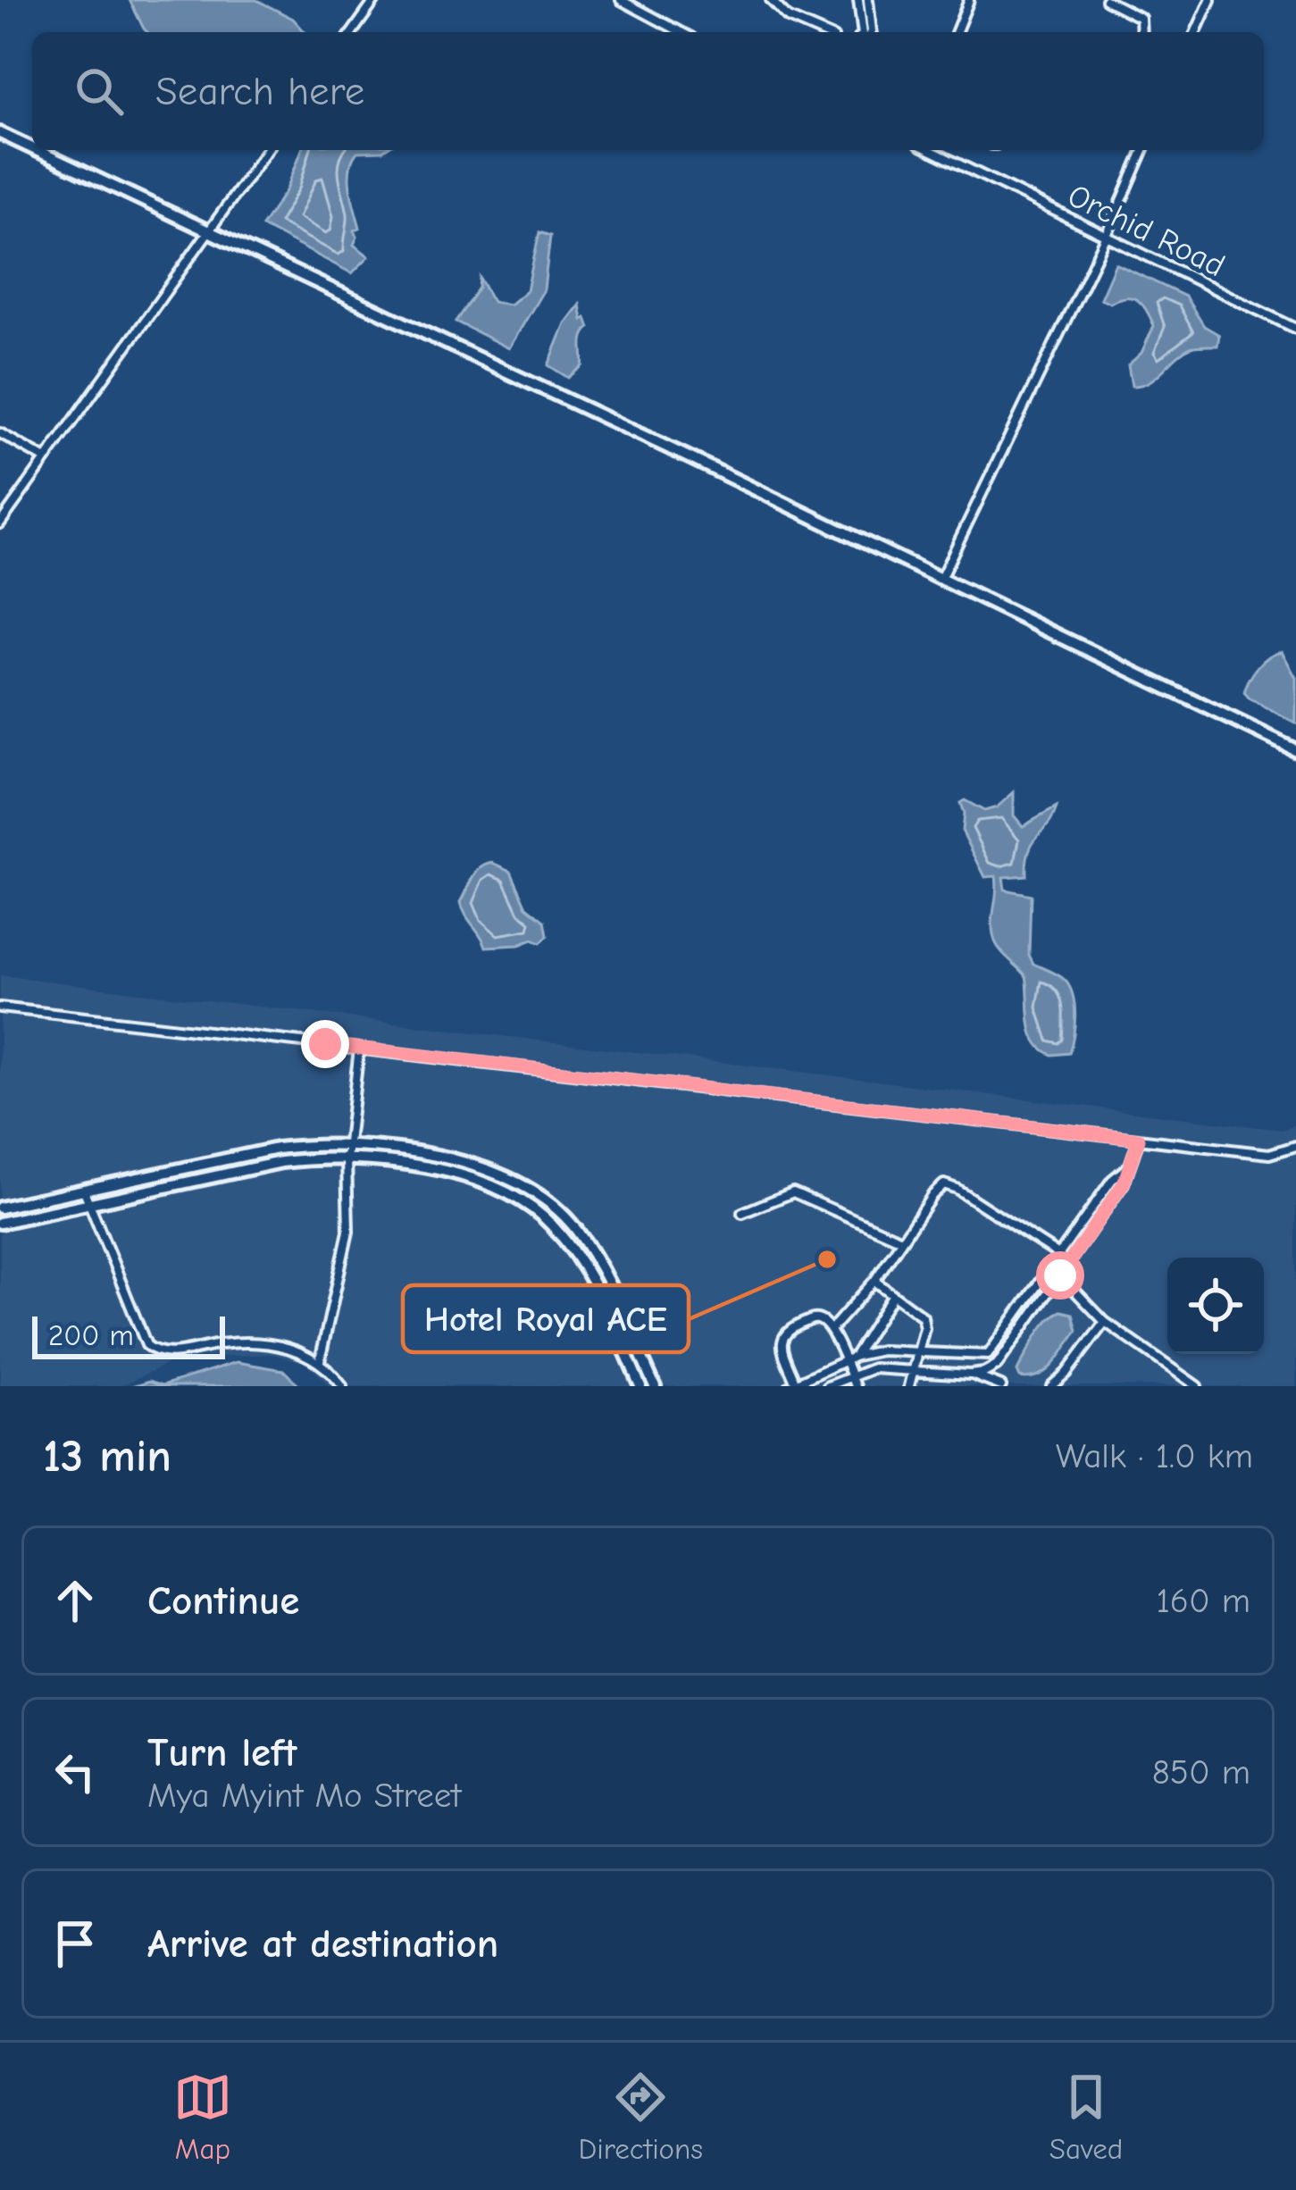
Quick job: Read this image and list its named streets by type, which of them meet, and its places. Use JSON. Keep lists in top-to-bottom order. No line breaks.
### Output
{"streets":{"street":["Orchid Road"]},"places":["Hotel Royal ACE"],"scale_bar":"200 m","page":{"search":"Search here","scale":"200 m","heading":["13 min","Walk · 1.0 km"],"list":[["Continue","160 m"],["Turn left","Mya Myint Mo Street","850 m"],"Arrive at destination"],"nav":["Map","Directions","Saved"]}}
